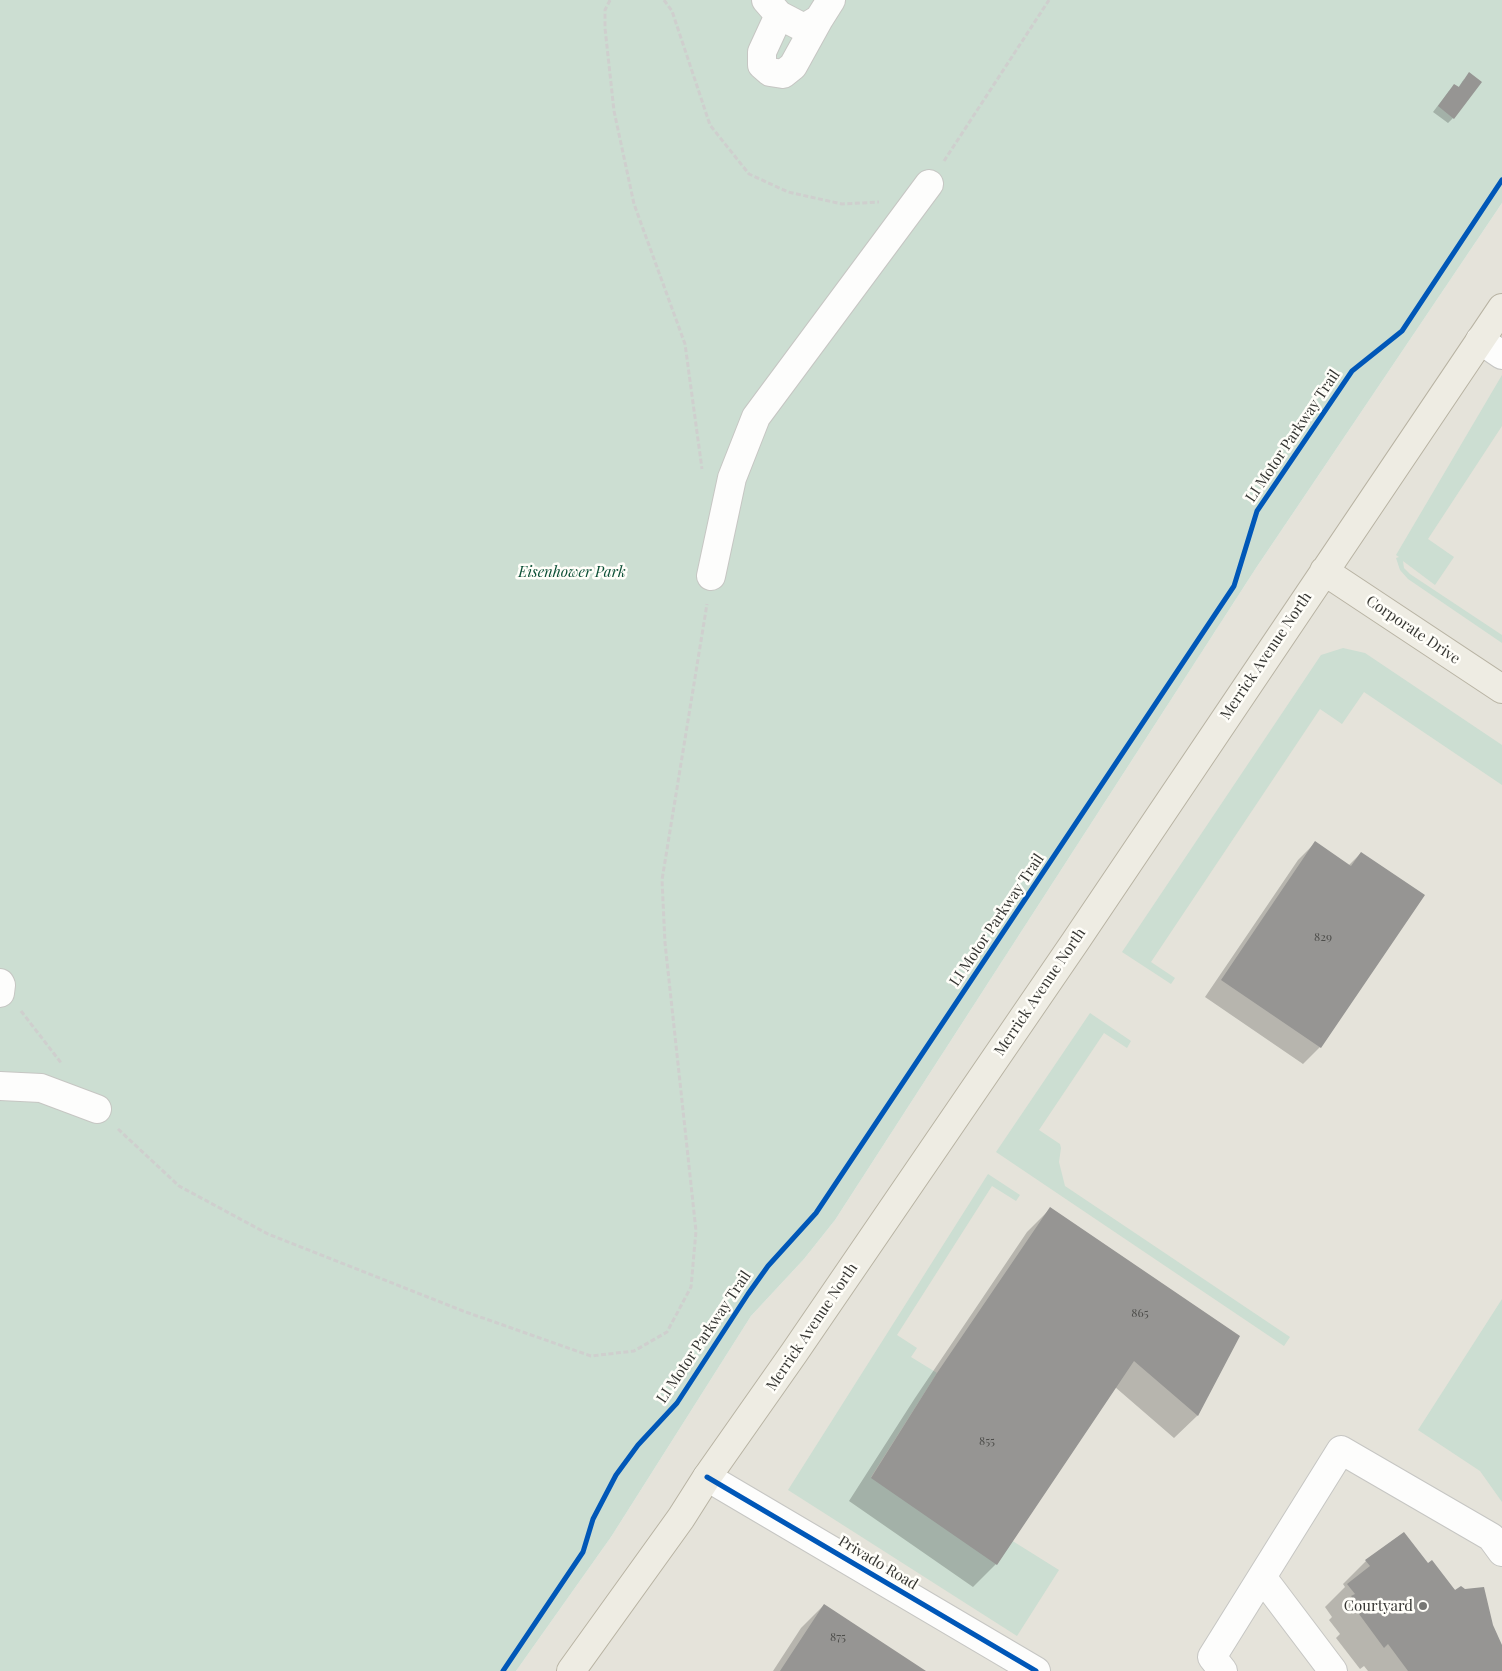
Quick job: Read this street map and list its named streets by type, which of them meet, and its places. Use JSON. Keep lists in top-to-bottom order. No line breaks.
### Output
{"streets":{"main road":["Corporate Drive","Merrick Avenue North"],"street":["Privado Road"],"cycle path":["LI Motor Parkway Trail"]},"crossings":[["Corporate Drive","Merrick Avenue North"],["Merrick Avenue North","Privado Road"]],"parks":["Eisenhower Park"],"places":["Courtyard"],"house_numbers":["829","865","855","875"]}
